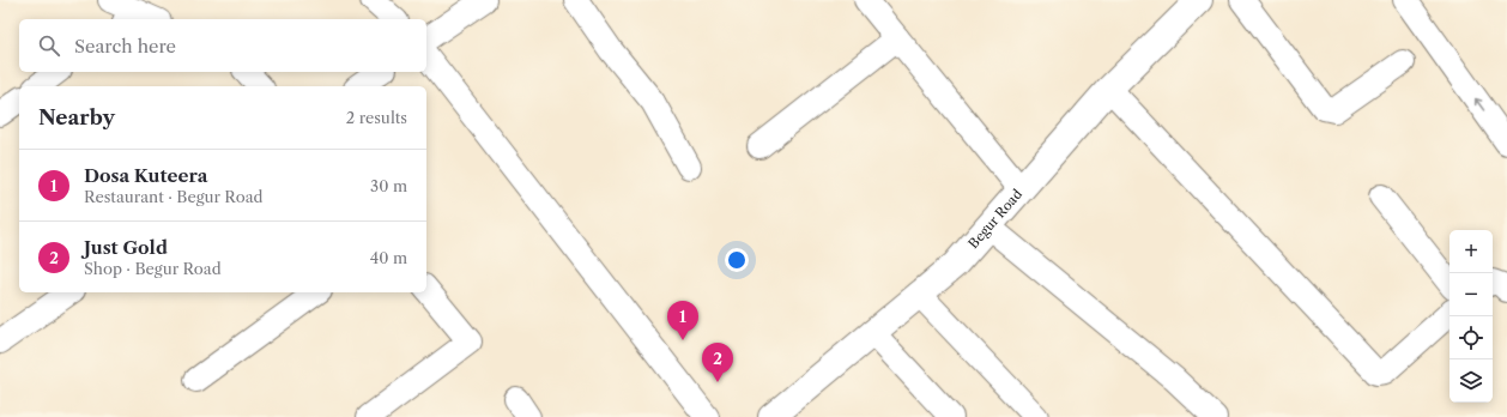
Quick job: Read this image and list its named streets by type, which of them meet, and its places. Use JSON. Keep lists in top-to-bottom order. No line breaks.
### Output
{"streets":{"main road":["Begur Road"]},"page":{"search":"Search here","heading":["Nearby","2 results"],"list":[{"mark":"1","name":"Dosa Kuteera","note":"Restaurant · Begur Road","value":"30 m"},{"mark":"2","name":"Just Gold","note":"Shop · Begur Road","value":"40 m"}],"map_buttons":["+","−"],"pins":["1","2"]}}
